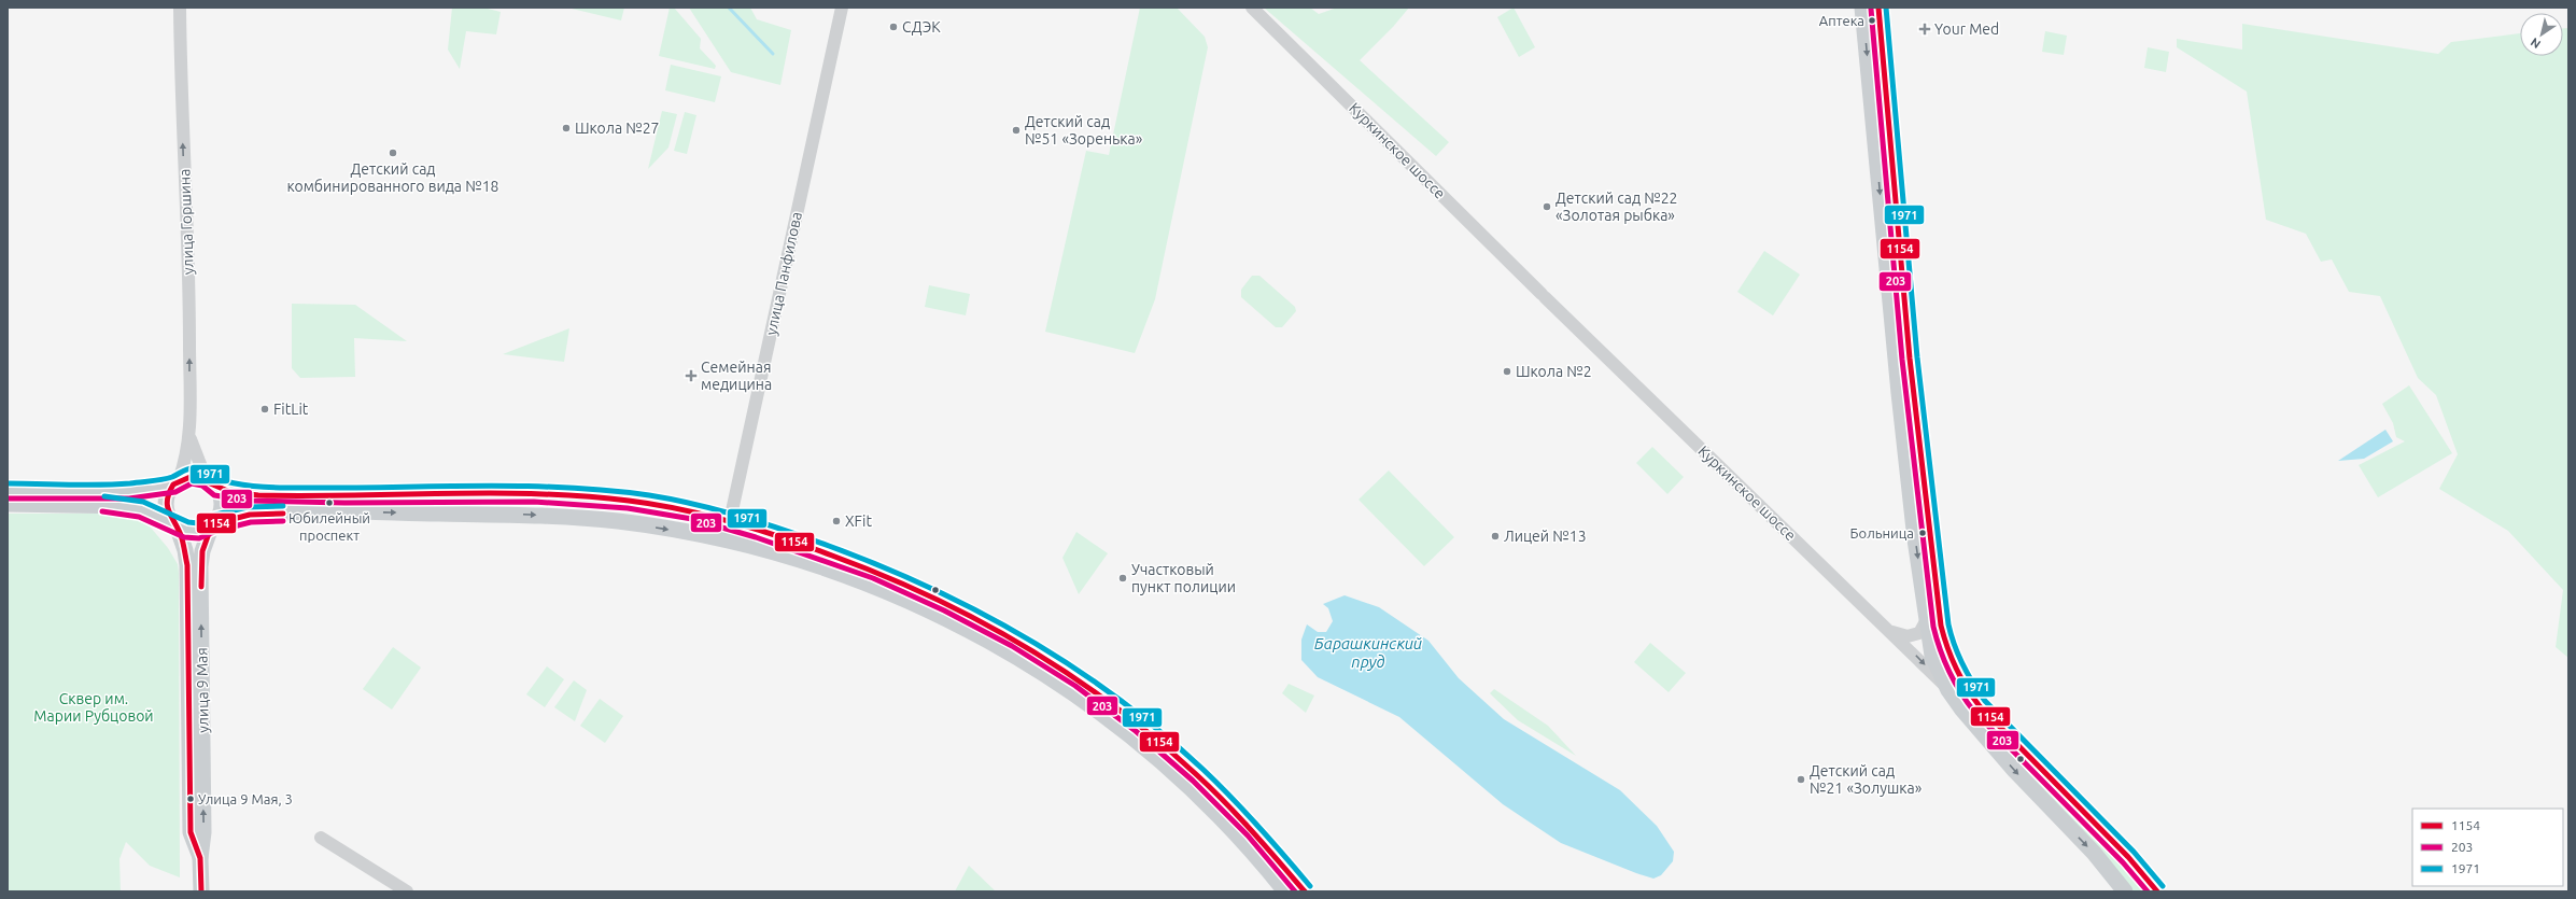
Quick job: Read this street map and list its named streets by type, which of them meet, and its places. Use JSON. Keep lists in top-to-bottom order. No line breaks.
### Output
{"streets":{"main road":["улица 9 Мая"],"street":["Куркинское шоссе","улица Горшина","улица Панфилова"]},"crossings":[["улица Горшина","улица 9 Мая"]],"one_way":["улица Горшина"],"water":["Барашкинский пруд"],"parks":["Сквер им. Марии Рубцовой"],"places":{"other":["Аптека","СДЭК","Школа №27","Детский сад №51 «Зоренька»","Детский сад комбинированного вида №18","Детский сад №22 «Золотая рыбка»","Школа №2","FitLit","Юбилейный проспект","XFit","Больница","Лицей №13","Участковый пункт полиции","Детский сад №21 «Золушка»","Улица 9 Мая, 3"],"health":["Your Med","Семейная медицина"]},"lines":["transit line 1154","transit line 1971","transit line 203"],"legend":["1154","203","1971"],"north":"bottom left"}
